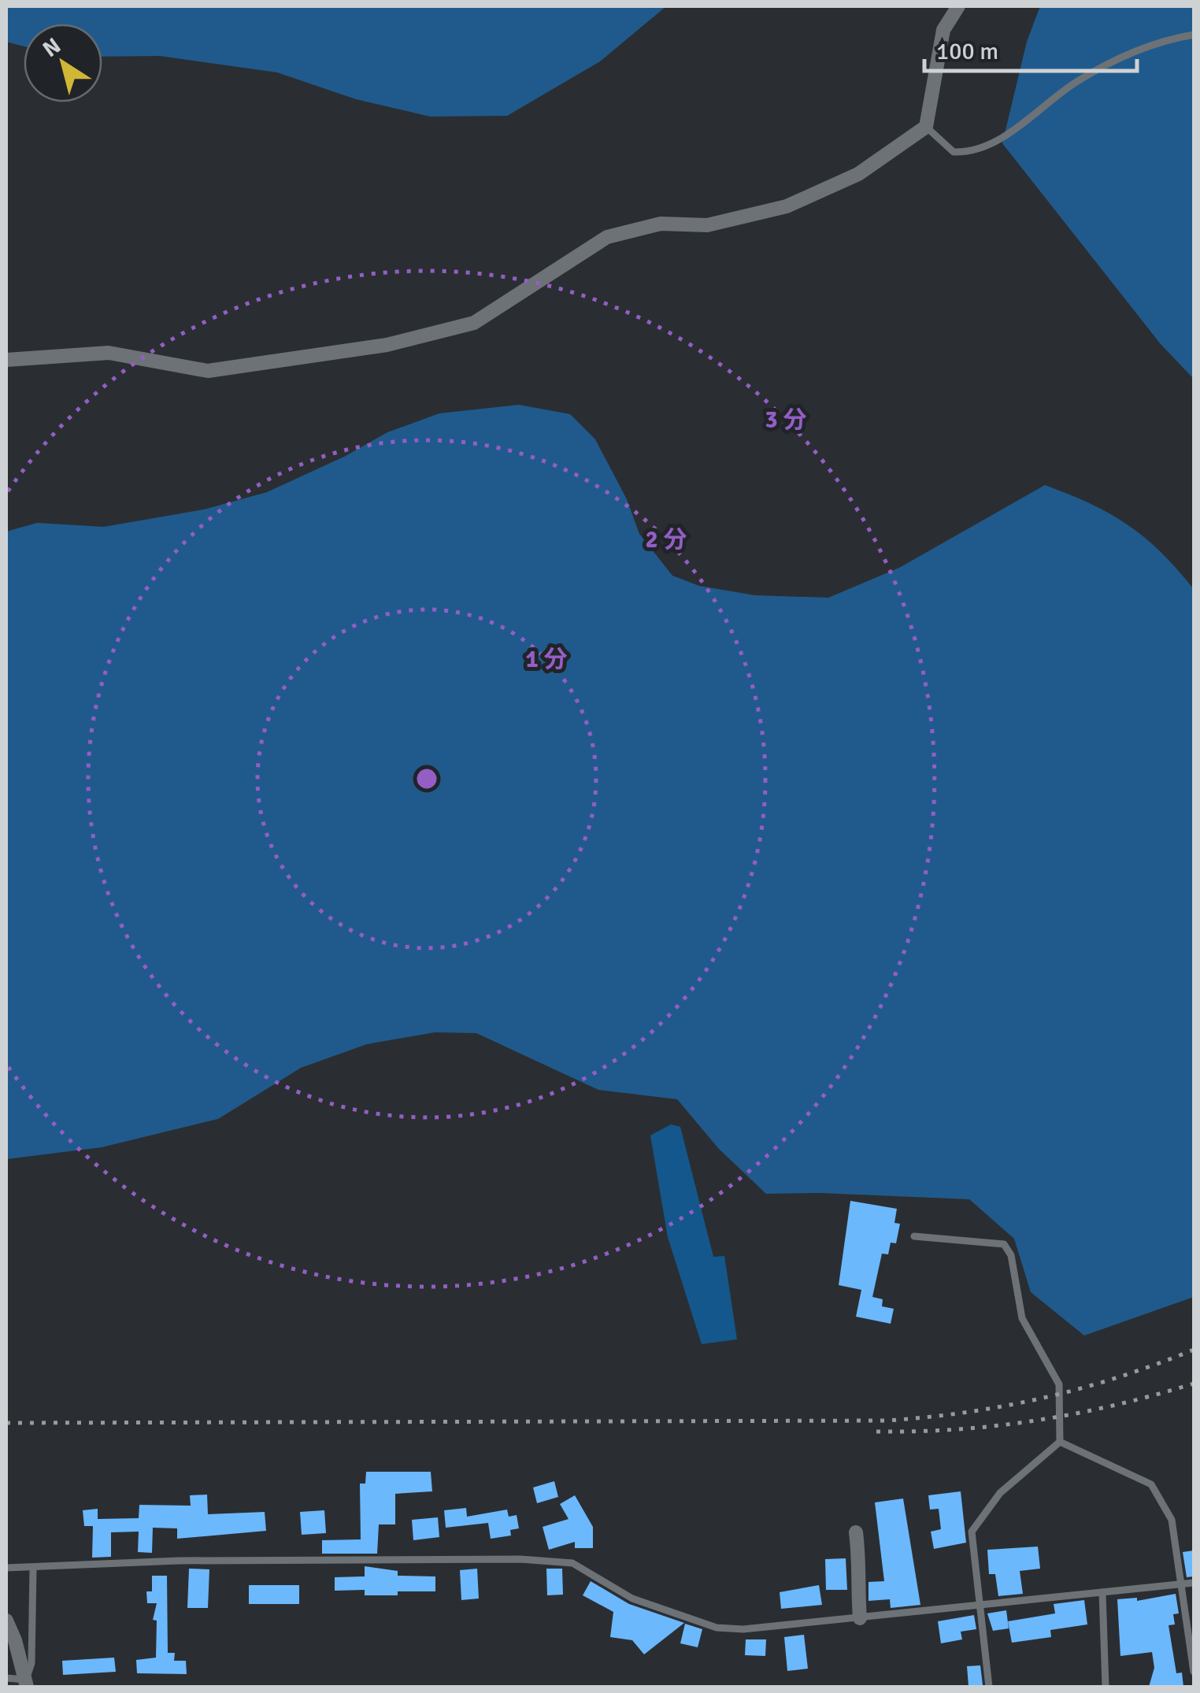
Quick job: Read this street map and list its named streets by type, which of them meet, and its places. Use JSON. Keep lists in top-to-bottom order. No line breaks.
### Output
{"scale_bar":"100 m","north":"top left","rings":["3 分","2 分","1 分"]}
